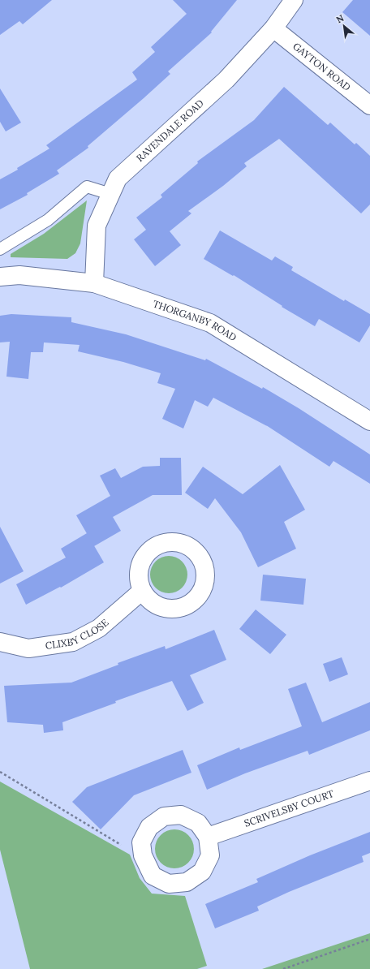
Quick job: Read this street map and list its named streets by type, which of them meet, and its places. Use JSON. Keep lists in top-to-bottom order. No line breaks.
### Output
{"streets":{"street":["GAYTON ROAD","RAVENDALE ROAD","THORGANBY ROAD","CLIXBY CLOSE","SCRIVELSBY COURT"]},"crossings":[["GAYTON ROAD","RAVENDALE ROAD"],["RAVENDALE ROAD","THORGANBY ROAD"]],"north":"top left"}
